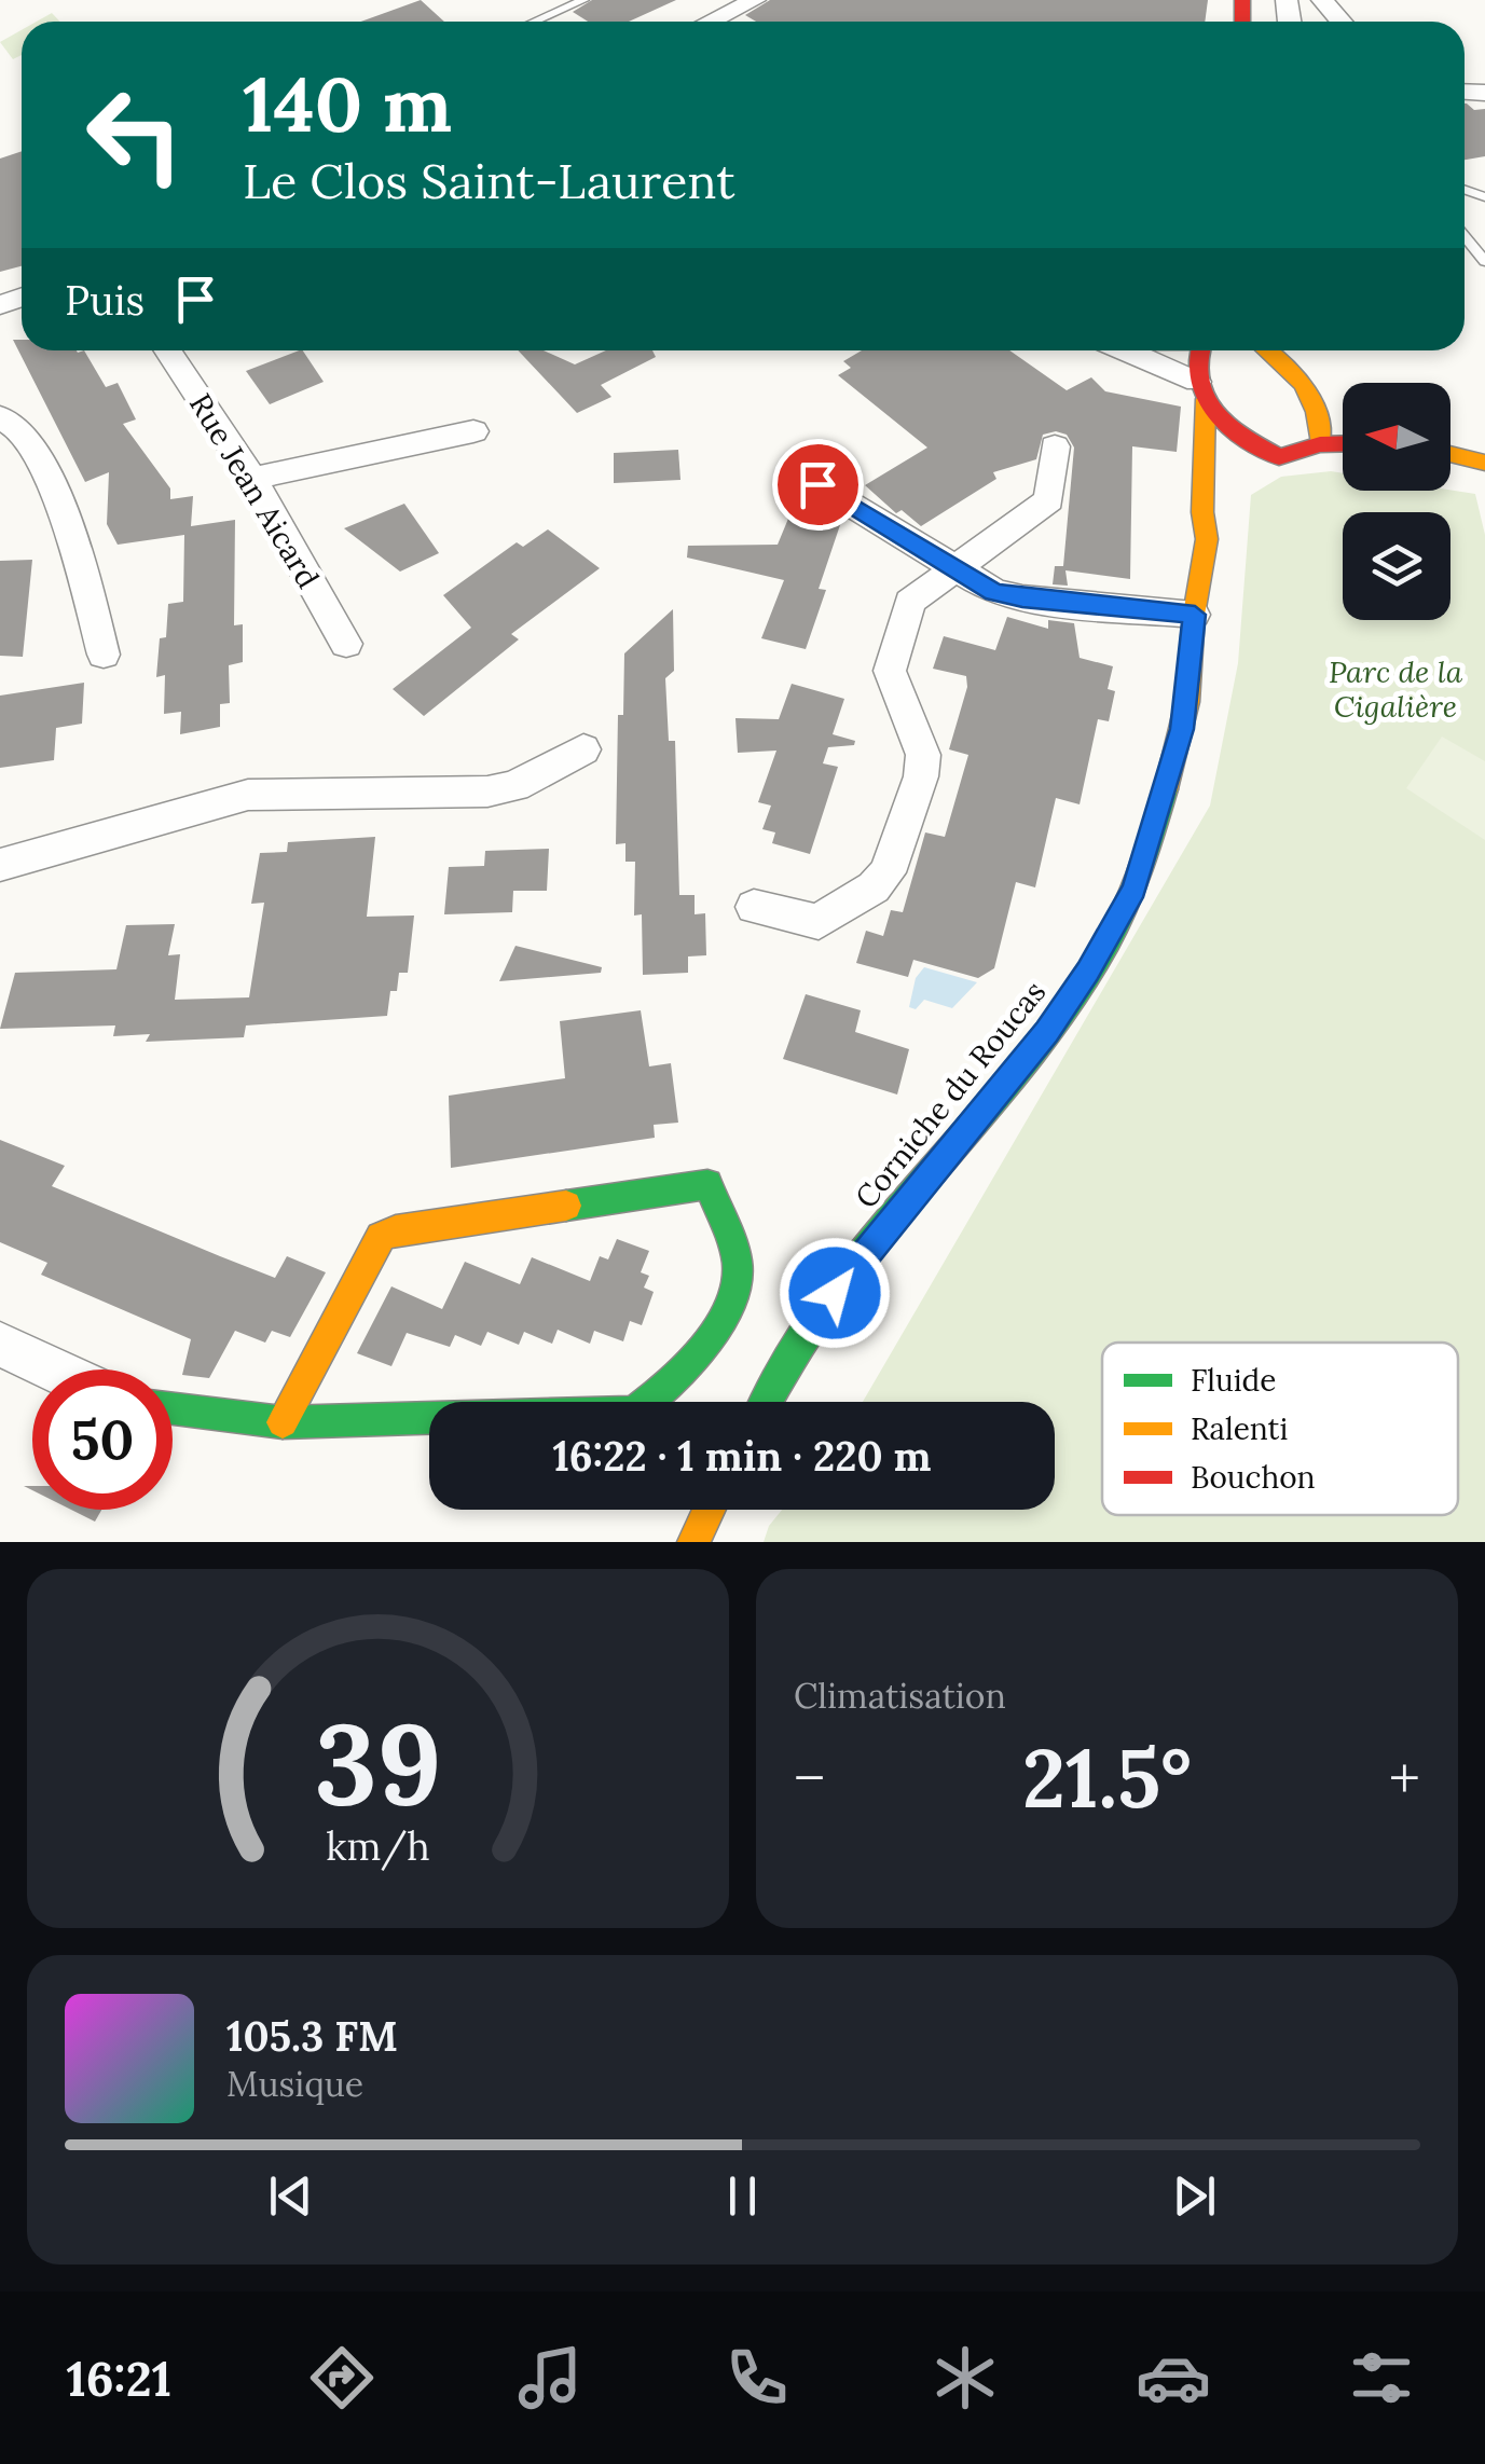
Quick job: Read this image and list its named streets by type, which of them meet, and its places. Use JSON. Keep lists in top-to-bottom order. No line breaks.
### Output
{"streets":{"main road":["Corniche du Roucas"],"street":["Rue Jean Aicard"]},"parks":["Parc de la Cigalière"],"legend":["Fluide","Ralenti","Bouchon"],"north":"left","page":{"turn":["140 m","Le Clos Saint-Laurent"],"then":"Puis","limit":"50","trip":"16:22 · 1 min · 220 m","tile":"Climatisation","heat":["−","21.5°","+"],"song":["105.3 FM","Musique"],"tabs":"16:21","gauge":["39","km/h"]}}
